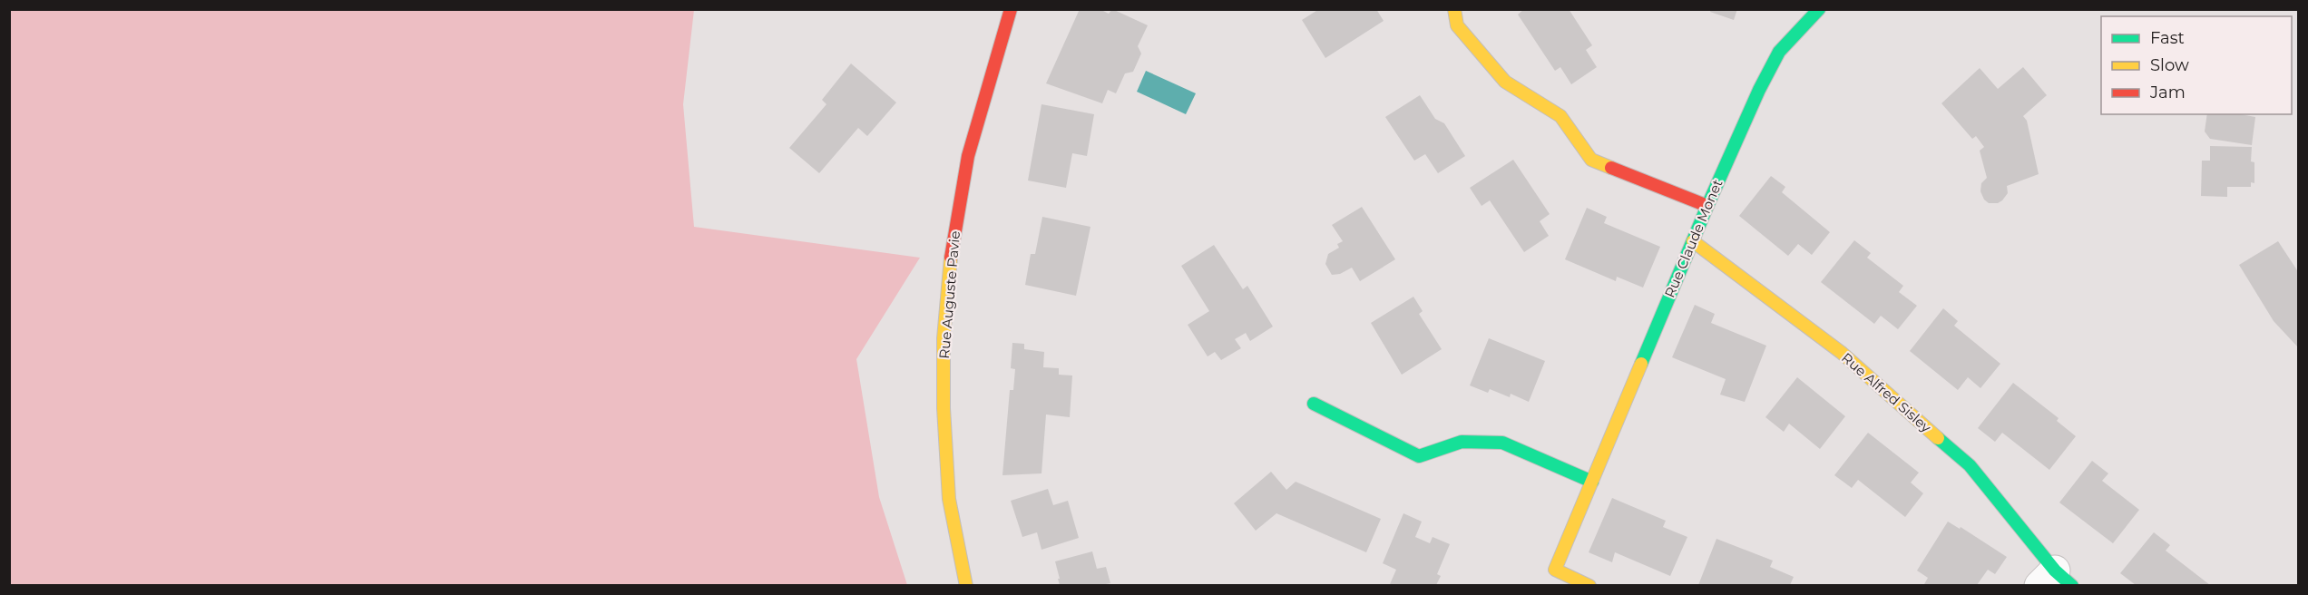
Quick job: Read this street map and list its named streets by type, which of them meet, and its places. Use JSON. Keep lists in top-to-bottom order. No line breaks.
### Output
{"streets":{"street":["Rue Claude Monet","Rue Auguste Pavie","Rue Alfred Sisley"]},"crossings":[["Rue Claude Monet","Rue Alfred Sisley"]],"legend":["Fast","Slow","Jam"]}
